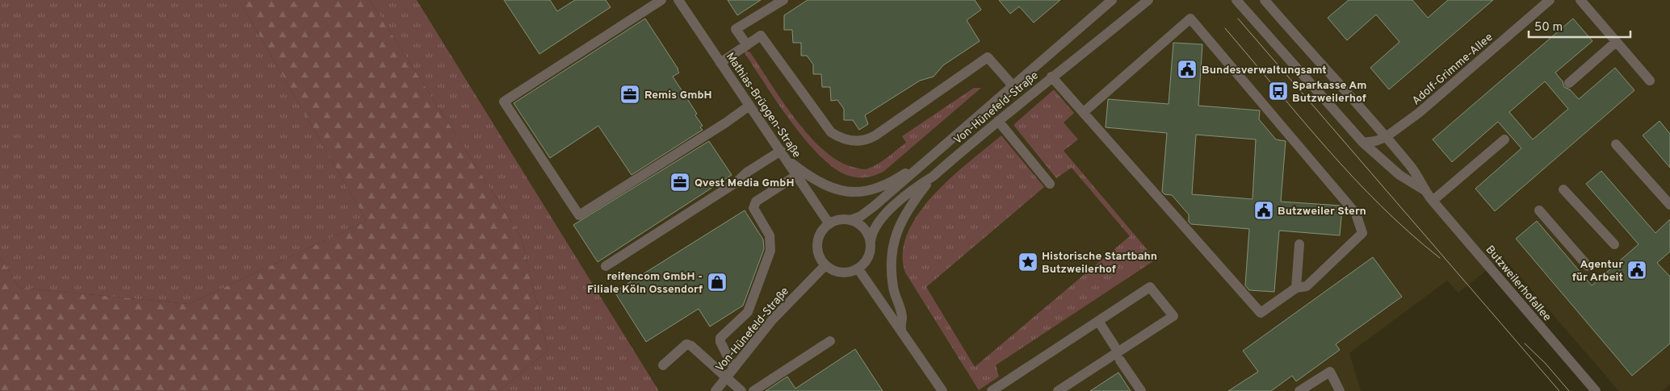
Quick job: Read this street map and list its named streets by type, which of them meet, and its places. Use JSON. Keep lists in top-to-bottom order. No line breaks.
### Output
{"streets":{"street":["Adolf-Grimme-Allee","Mathias-Brüggen-Straße","Von-Hünefeld-Straße","Butzweilerhofallee"]},"crossings":[["Adolf-Grimme-Allee","Butzweilerhofallee"],["Mathias-Brüggen-Straße","Von-Hünefeld-Straße"]],"places":{"public building":["Bundesverwaltungsamt","Butzweiler Stern","Agentur für Arbeit"],"bus stop":["Sparkasse Am Butzweilerhof"],"office":["Remis GmbH","Qvest Media GmbH"],"place":["Historische Startbahn Butzweilerhof"],"shop":["reifencom GmbH - Filiale Köln Ossendorf"]},"scale_bar":"50 m"}
